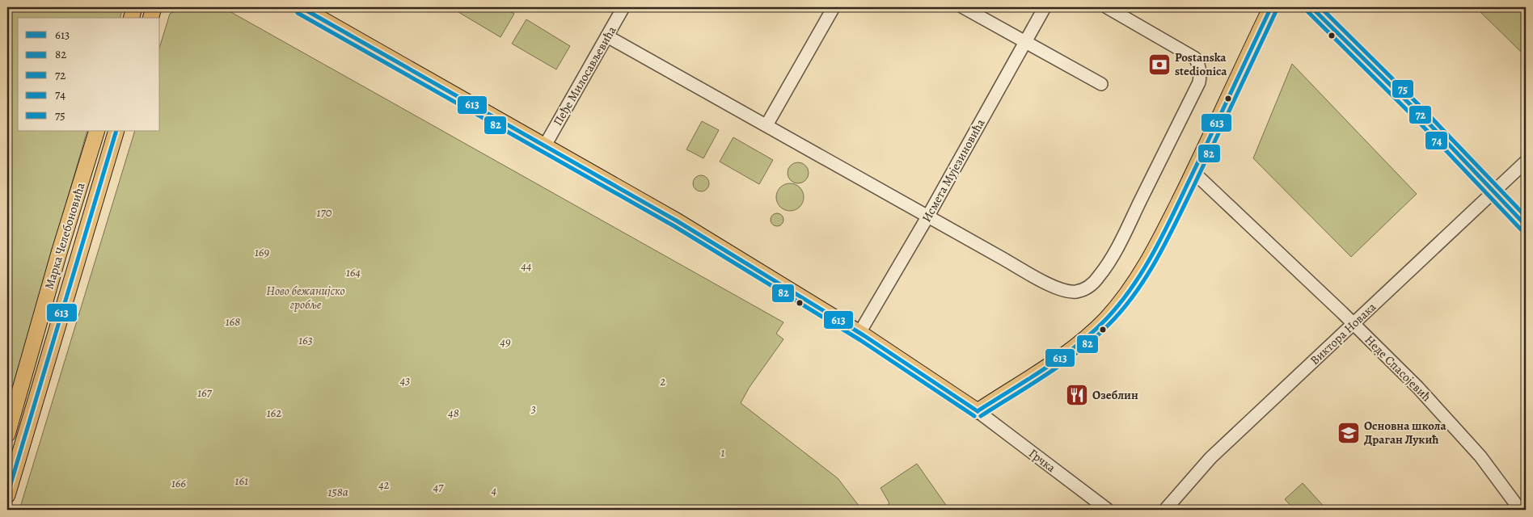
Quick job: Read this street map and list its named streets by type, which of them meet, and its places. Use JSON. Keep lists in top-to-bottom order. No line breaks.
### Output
{"streets":{"main road":["Марка Челебоновића"],"street":["Пеђе Милосављевића","Исмета Мујезиновића","Виктора Новака","Неде Спасојевић","Грчка"]},"crossings":[["Виктора Новака","Неде Спасојевић"]],"parks":["170","169","44","164","Ново бежанијско гробље","168","163","49","43","2","167","3","162","48","1","161","166","42","47","4","158a"],"places":{"bank":["Postanska stedionica"],"restaurant":["Озеблин"],"school or university":["Основна школа Драган Лукић"]},"lines":["transit line 613","transit line 72","transit line 75","transit line 82","transit line 74"],"legend":["613","82","72","74","75"]}
